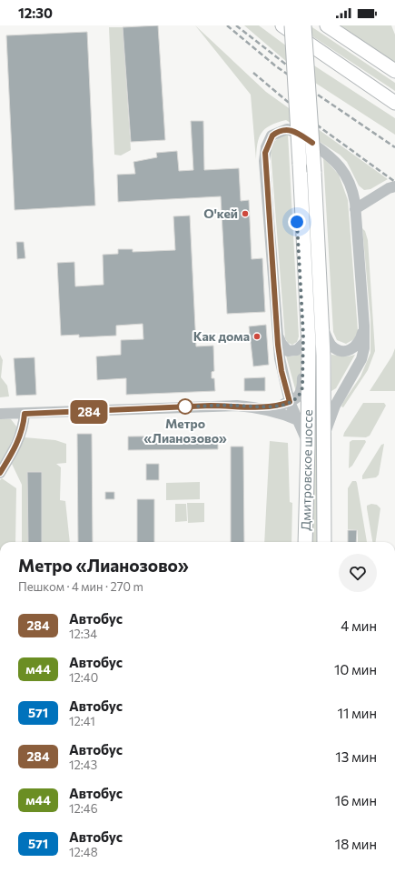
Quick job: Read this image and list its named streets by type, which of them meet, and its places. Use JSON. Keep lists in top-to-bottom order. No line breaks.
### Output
{"streets":{"main road":["Дмитровское шоссе"]},"places":["О'кей","Как дома","Метро «Лианозово»"],"lines":["bus line 284"],"page":{"status":"12:30","on_map":"284","heading":["Метро «Лианозово»","Пешком · 4 мин · 270 m"],"list":[{"mark":"284","name":"Автобус","note":"12:34","value":"4 мин"},{"mark":"м44","name":"Автобус","note":"12:40","value":"10 мин"},{"mark":"571","name":"Автобус","note":"12:41","value":"11 мин"},{"mark":"284","name":"Автобус","note":"12:43","value":"13 мин"},{"mark":"м44","name":"Автобус","note":"12:46","value":"16 мин"},{"mark":"571","name":"Автобус","note":"12:48","value":"18 мин"}]}}
